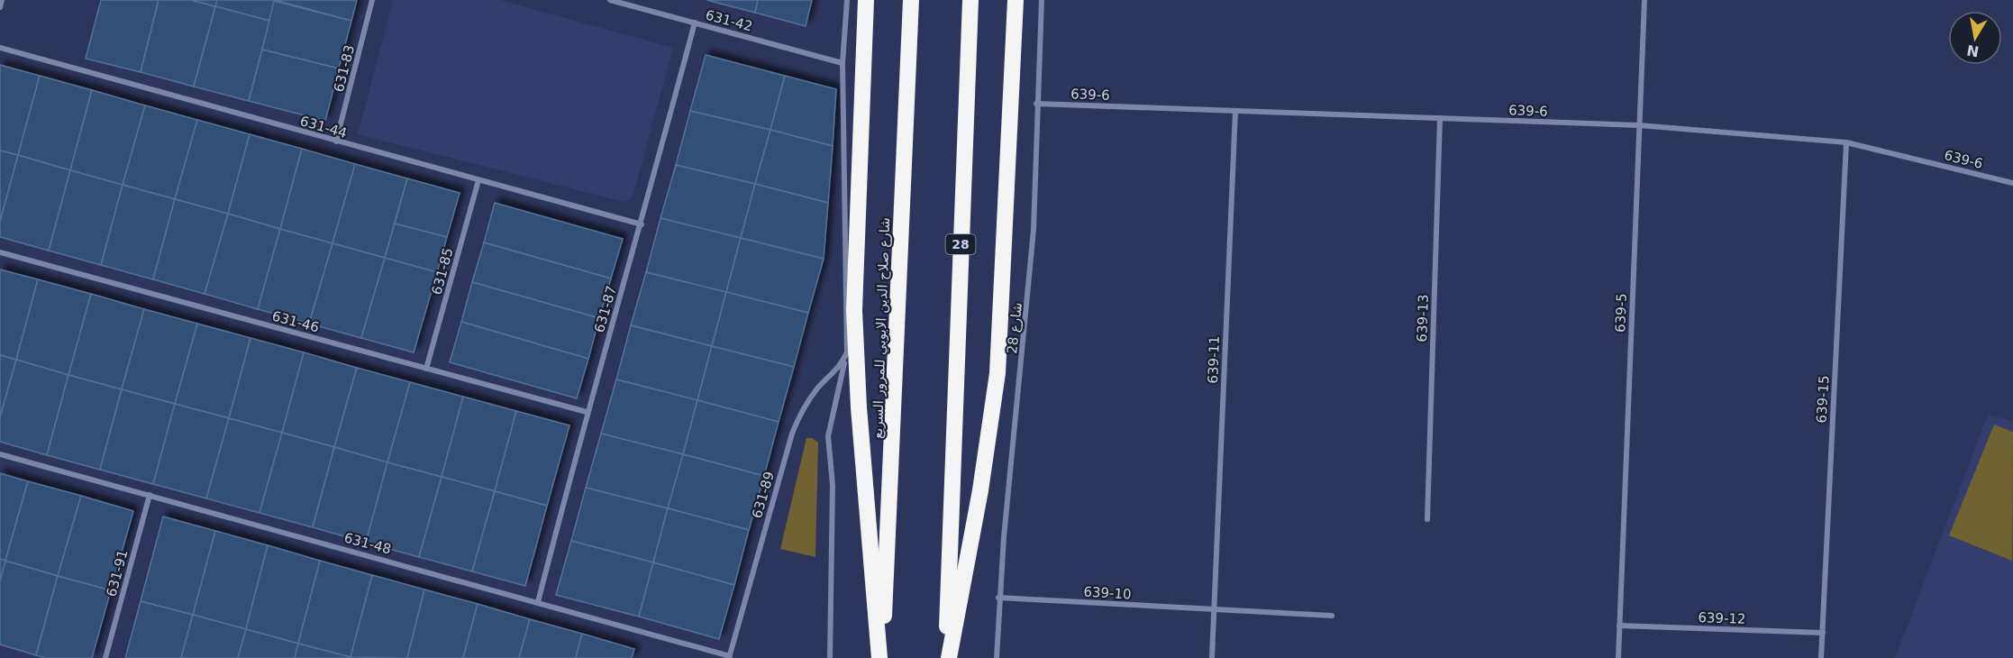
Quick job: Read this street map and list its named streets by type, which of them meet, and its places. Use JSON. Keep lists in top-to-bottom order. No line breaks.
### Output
{"streets":{"highway":["28","شارع صلاح الدين الايوبي للمرور السريع"],"street":["631-42","631-83","639-6","631-44","631-85","631-87","639-5","639-13","631-46","شارع 28","639-11","639-15","631-89","631-48","631-91","639-10","639-12"]},"crossings":[["631-42","631-87"],["631-83","631-44"],["639-6","639-5"],["639-6","639-13"],["639-6","شارع 28"],["639-6","639-11"],["639-6","639-15"],["631-44","631-85"],["631-44","631-87"],["631-85","631-46"],["631-87","631-46"],["631-87","631-48"],["639-5","639-12"],["شارع 28","639-10"],["639-11","639-10"],["639-15","639-12"],["631-89","631-48"],["631-48","631-91"]],"north":"bottom"}
